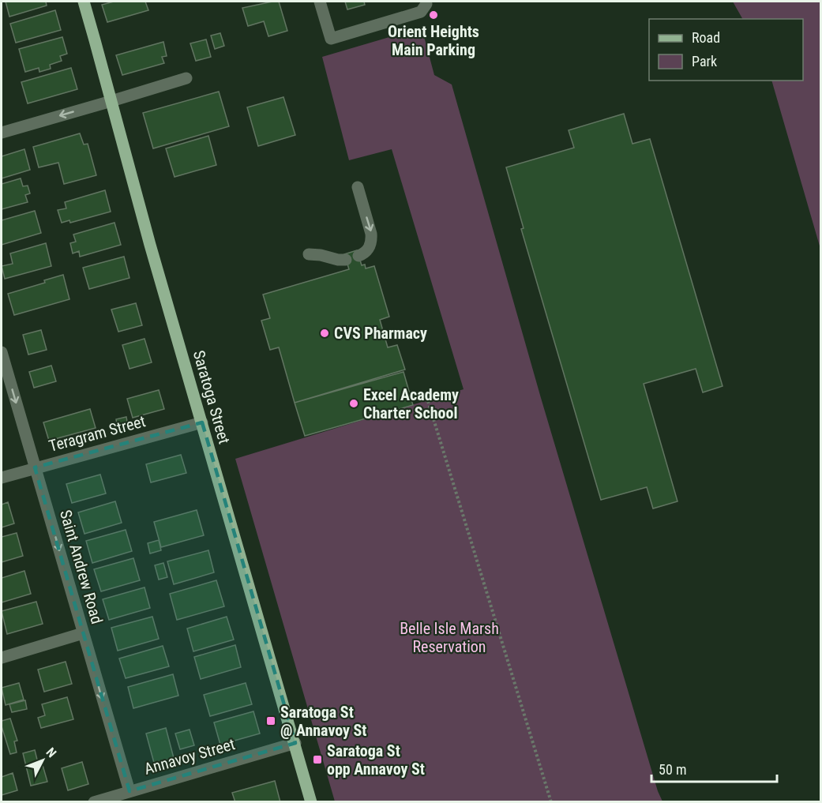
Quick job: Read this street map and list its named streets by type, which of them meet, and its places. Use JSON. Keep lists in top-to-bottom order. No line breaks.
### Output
{"streets":{"main road":["Saratoga Street"],"street":["Teragram Street","Saint Andrew Road","Annavoy Street"]},"crossings":[["Saratoga Street","Teragram Street"],["Saratoga Street","Annavoy Street"],["Teragram Street","Saint Andrew Road"],["Saint Andrew Road","Annavoy Street"]],"one_way":["Saint Andrew Road"],"parks":["Belle Isle Marsh Reservation"],"places":{"other":["Orient Heights Main Parking","CVS Pharmacy","Excel Academy Charter School"],"transit":["Saratoga St @ Annavoy St","Saratoga St opp Annavoy St"]},"legend":["Road","Park"],"scale_bar":"50 m","north":"top right"}
